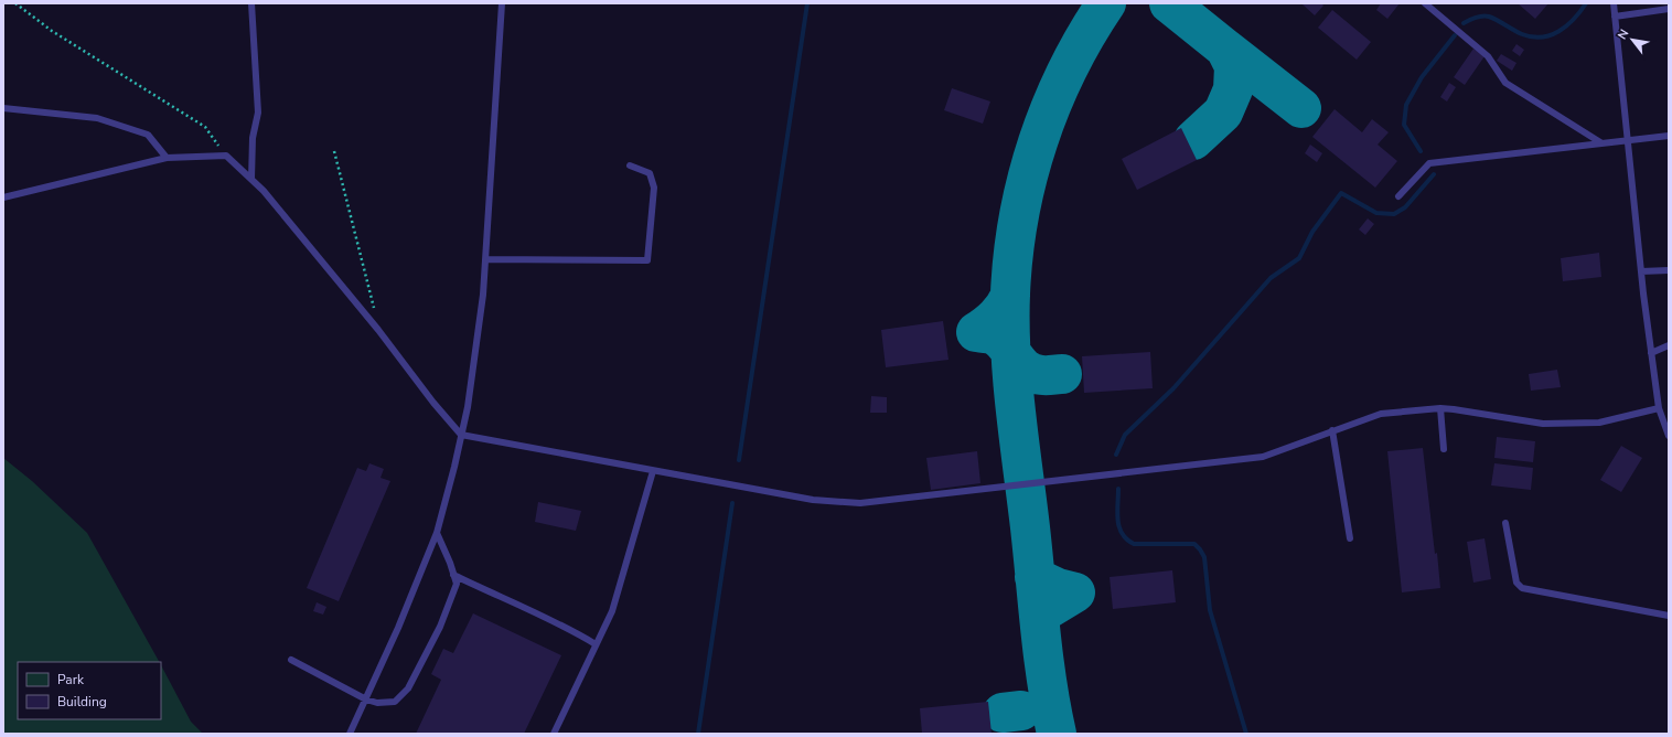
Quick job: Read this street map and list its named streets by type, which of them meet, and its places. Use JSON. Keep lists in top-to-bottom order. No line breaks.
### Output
{"legend":["Park","Building"],"north":"top left"}
